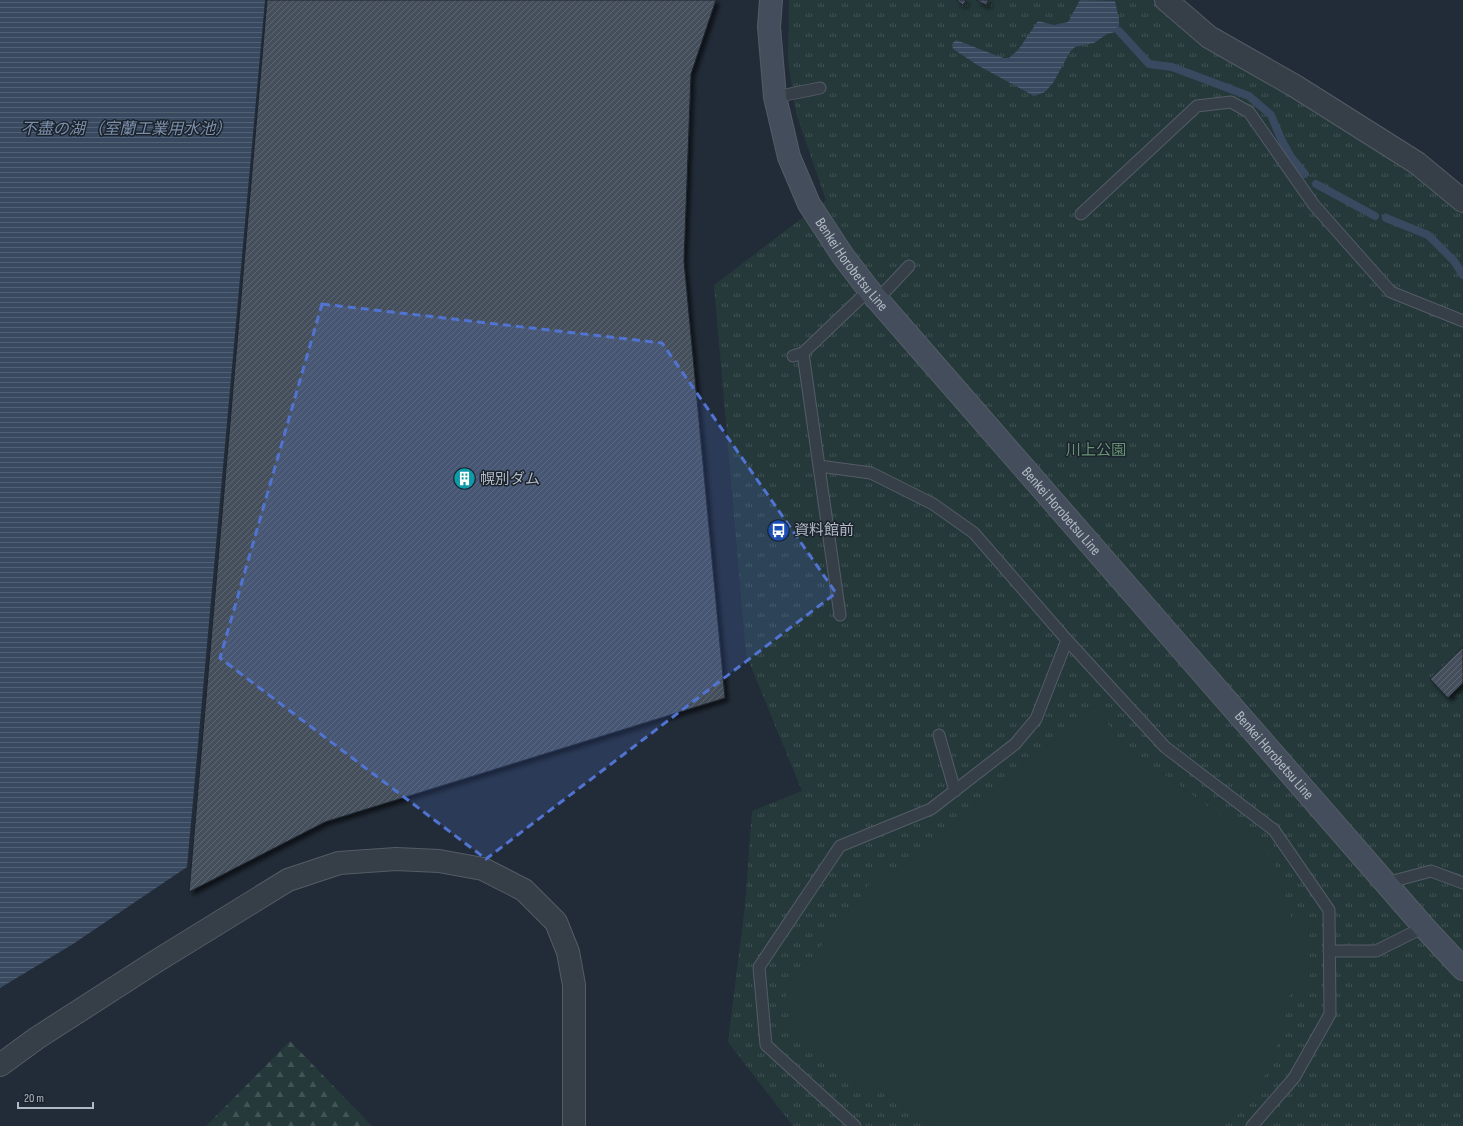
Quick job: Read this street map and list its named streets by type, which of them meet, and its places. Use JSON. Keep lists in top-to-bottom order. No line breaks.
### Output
{"streets":{"main road":["Benkei Horobetsu Line"]},"water":["不盡の湖 （室蘭工業用水池）"],"parks":["川上公園"],"places":{"building":["幌別ダム"],"bus stop":["資料館前"]},"scale_bar":"20 m"}
